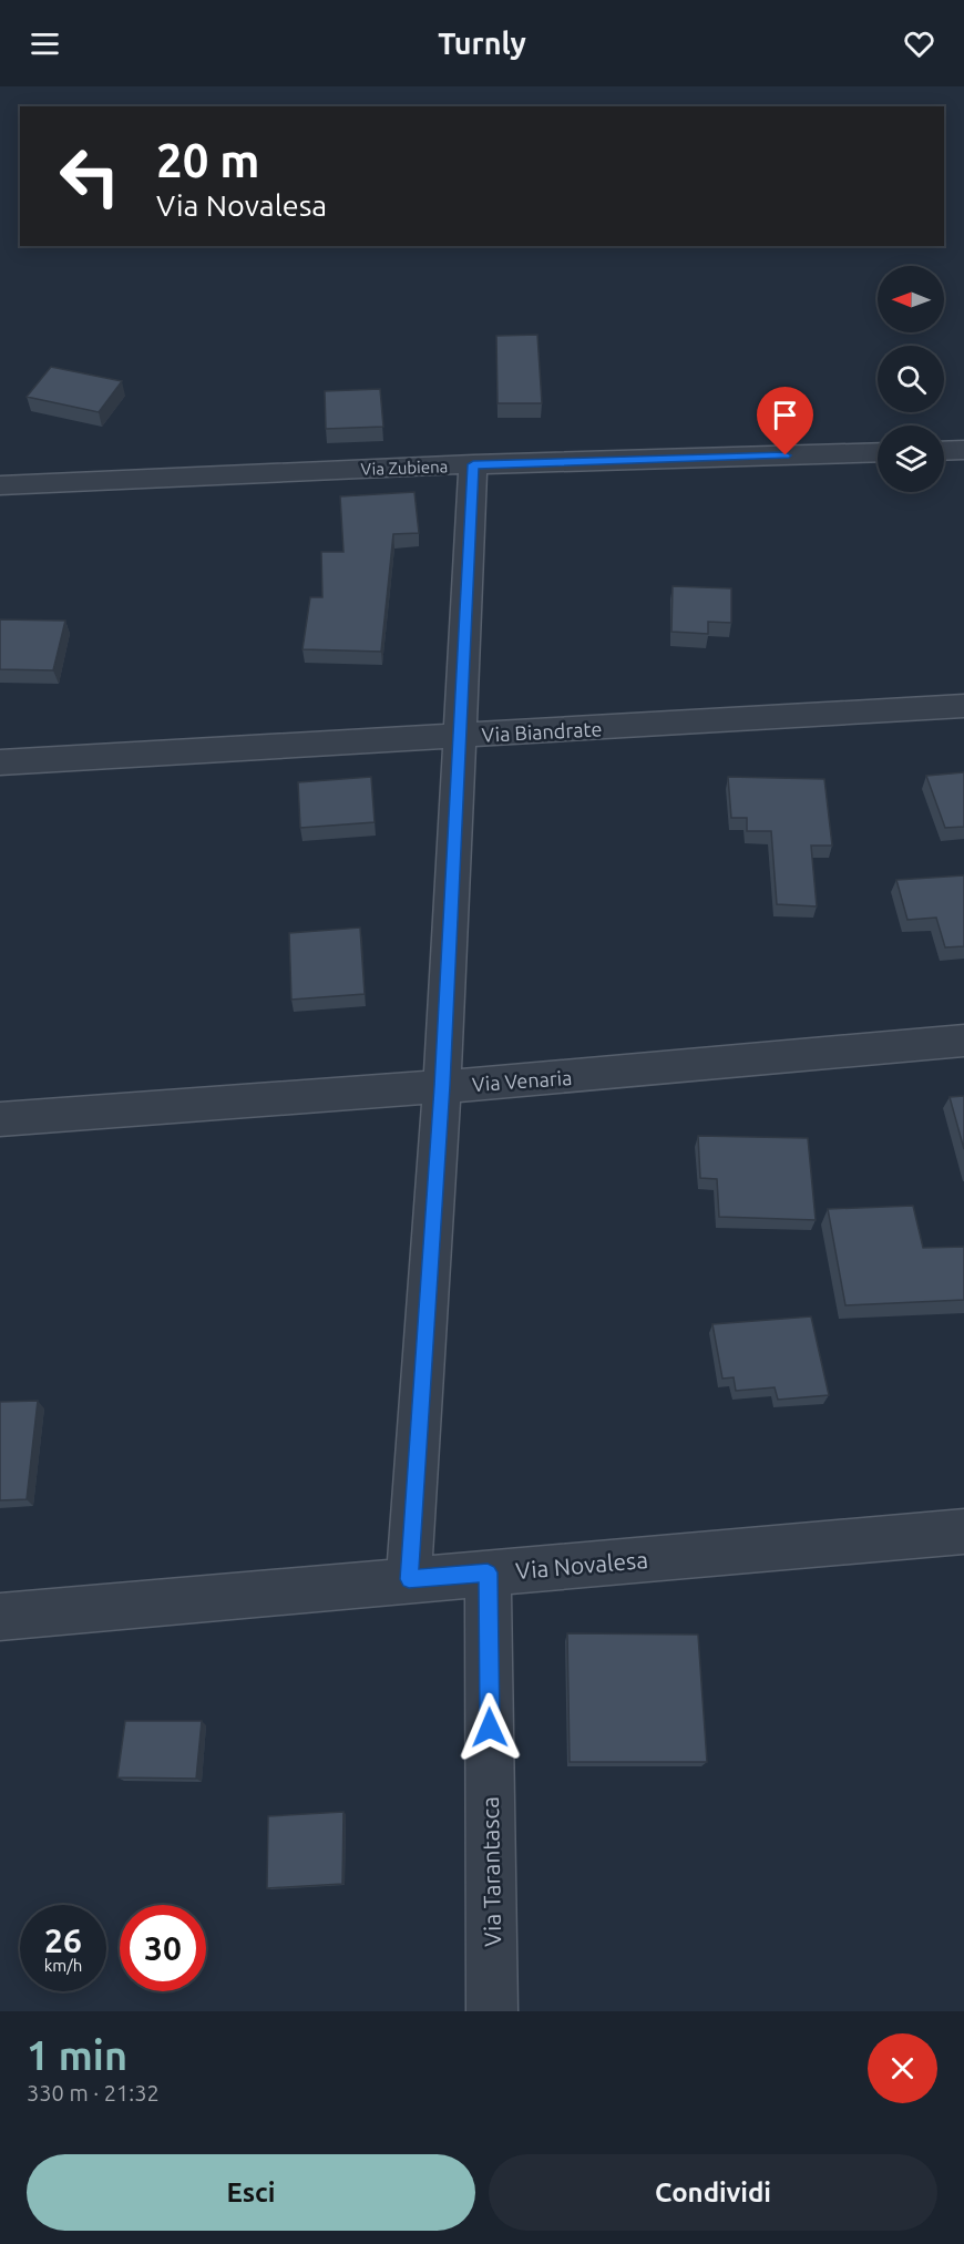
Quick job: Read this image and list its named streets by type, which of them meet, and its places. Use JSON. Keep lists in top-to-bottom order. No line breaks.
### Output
{"streets":{"street":["Via Zubiena","Via Biandrate","Via Venaria","Via Novalesa","Via Tarantasca"]},"crossings":[["Via Novalesa","Via Tarantasca"]],"north":"left","page":{"header":"Turnly","turn":["20 m","Via Novalesa"],"speed":"26 km/h","limit":"30","heading":["1 min","330 m · 21:32"],"buttons":["Esci","Condividi"]}}
